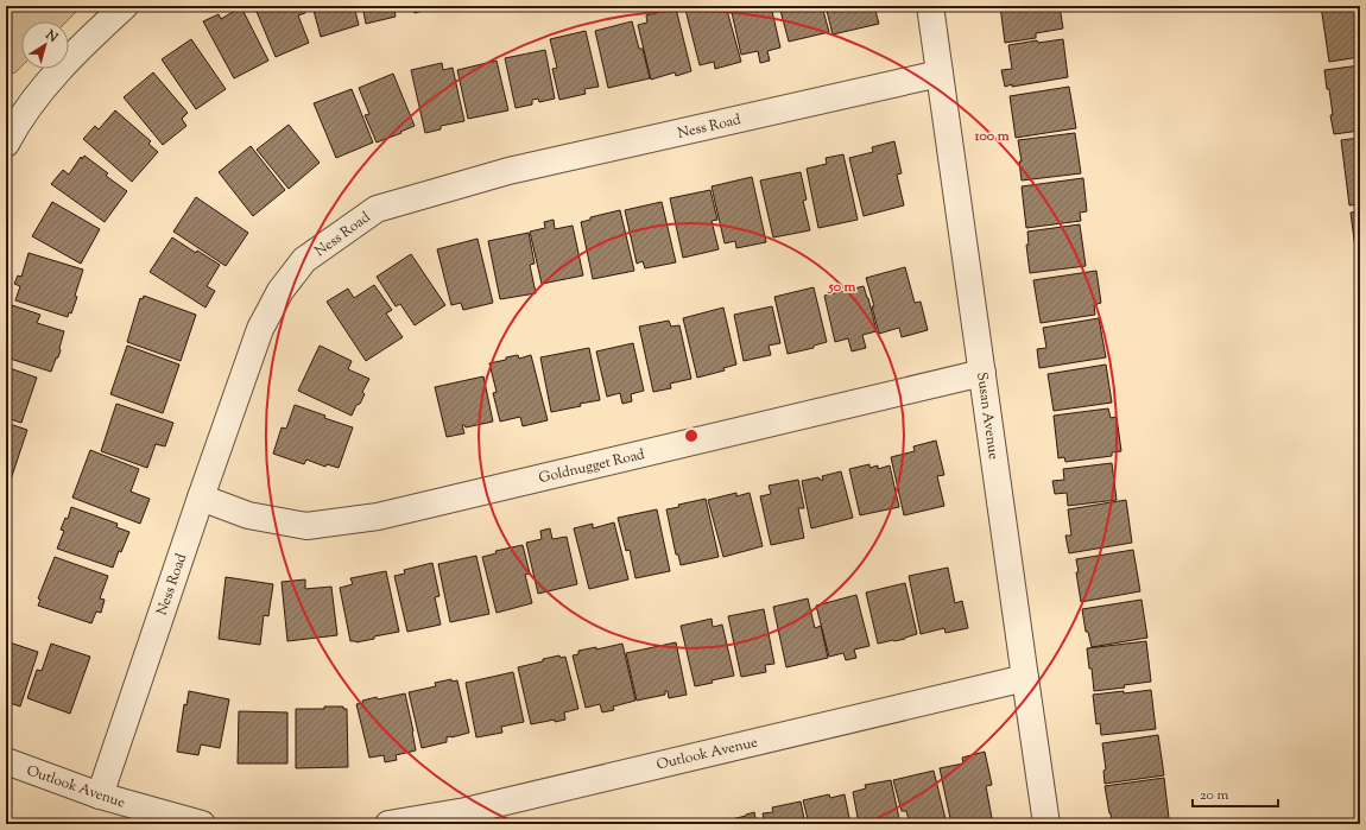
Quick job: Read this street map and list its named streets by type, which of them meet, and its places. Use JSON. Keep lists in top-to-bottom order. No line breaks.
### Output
{"streets":{"street":["Ness Road","Susan Avenue","Goldnugget Road","Outlook Avenue"]},"crossings":[["Ness Road","Susan Avenue"],["Ness Road","Goldnugget Road"],["Ness Road","Outlook Avenue"],["Susan Avenue","Goldnugget Road"],["Susan Avenue","Outlook Avenue"]],"scale_bar":"20 m","north":"top right","rings":["100 m","50 m"]}
